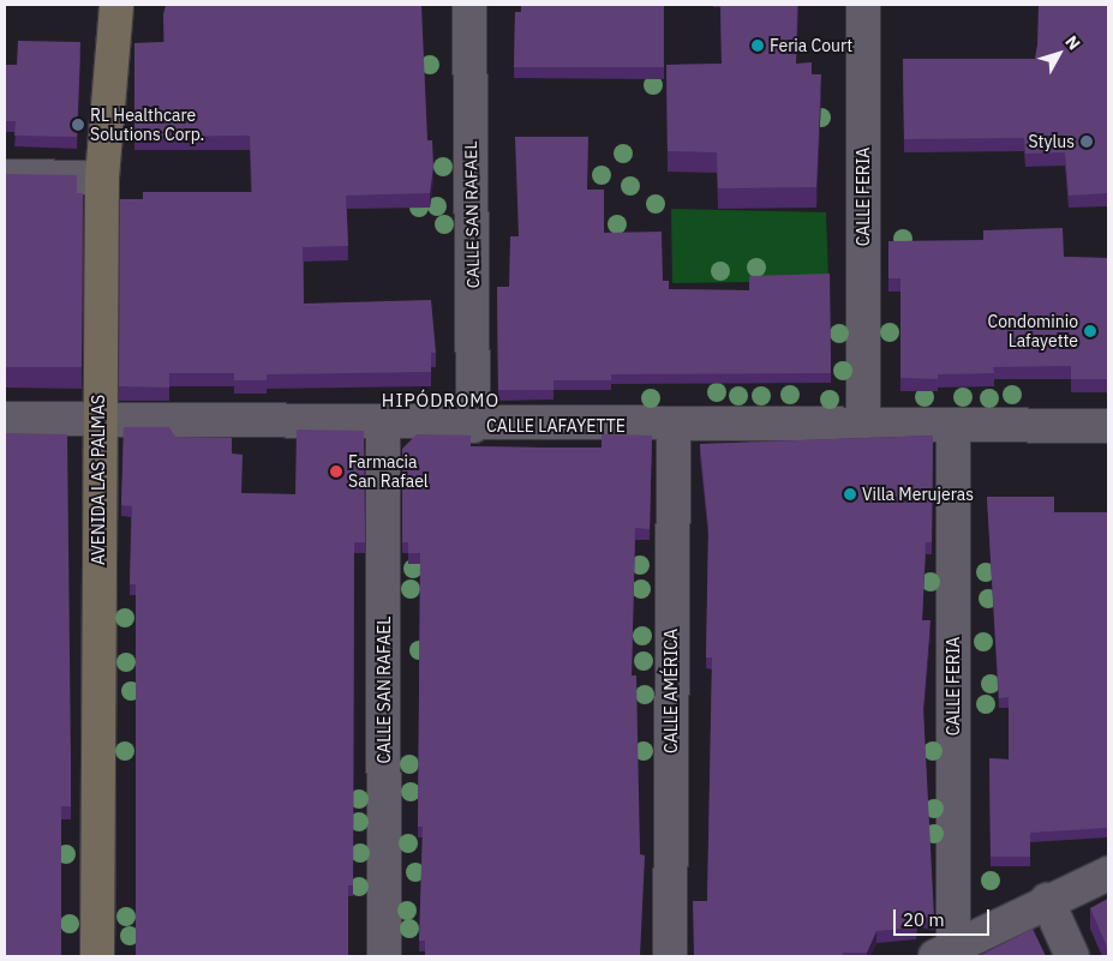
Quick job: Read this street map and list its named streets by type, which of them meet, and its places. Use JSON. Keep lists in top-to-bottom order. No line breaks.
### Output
{"streets":{"street":["CALLE FERIA","CALLE SAN RAFAEL","CALLE LAFAYETTE","AVENIDA LAS PALMAS","CALLE AMÉRICA"]},"crossings":[["CALLE FERIA","CALLE LAFAYETTE"],["CALLE SAN RAFAEL","CALLE LAFAYETTE"],["CALLE LAFAYETTE","AVENIDA LAS PALMAS"],["CALLE LAFAYETTE","CALLE AMÉRICA"]],"districts":["HIPÓDROMO"],"places":["Feria Court","RL Healthcare Solutions Corp.","Stylus","Condominio Lafayette","Farmacia San Rafael","Villa Merujeras"],"scale_bar":"20 m","north":"top right"}
